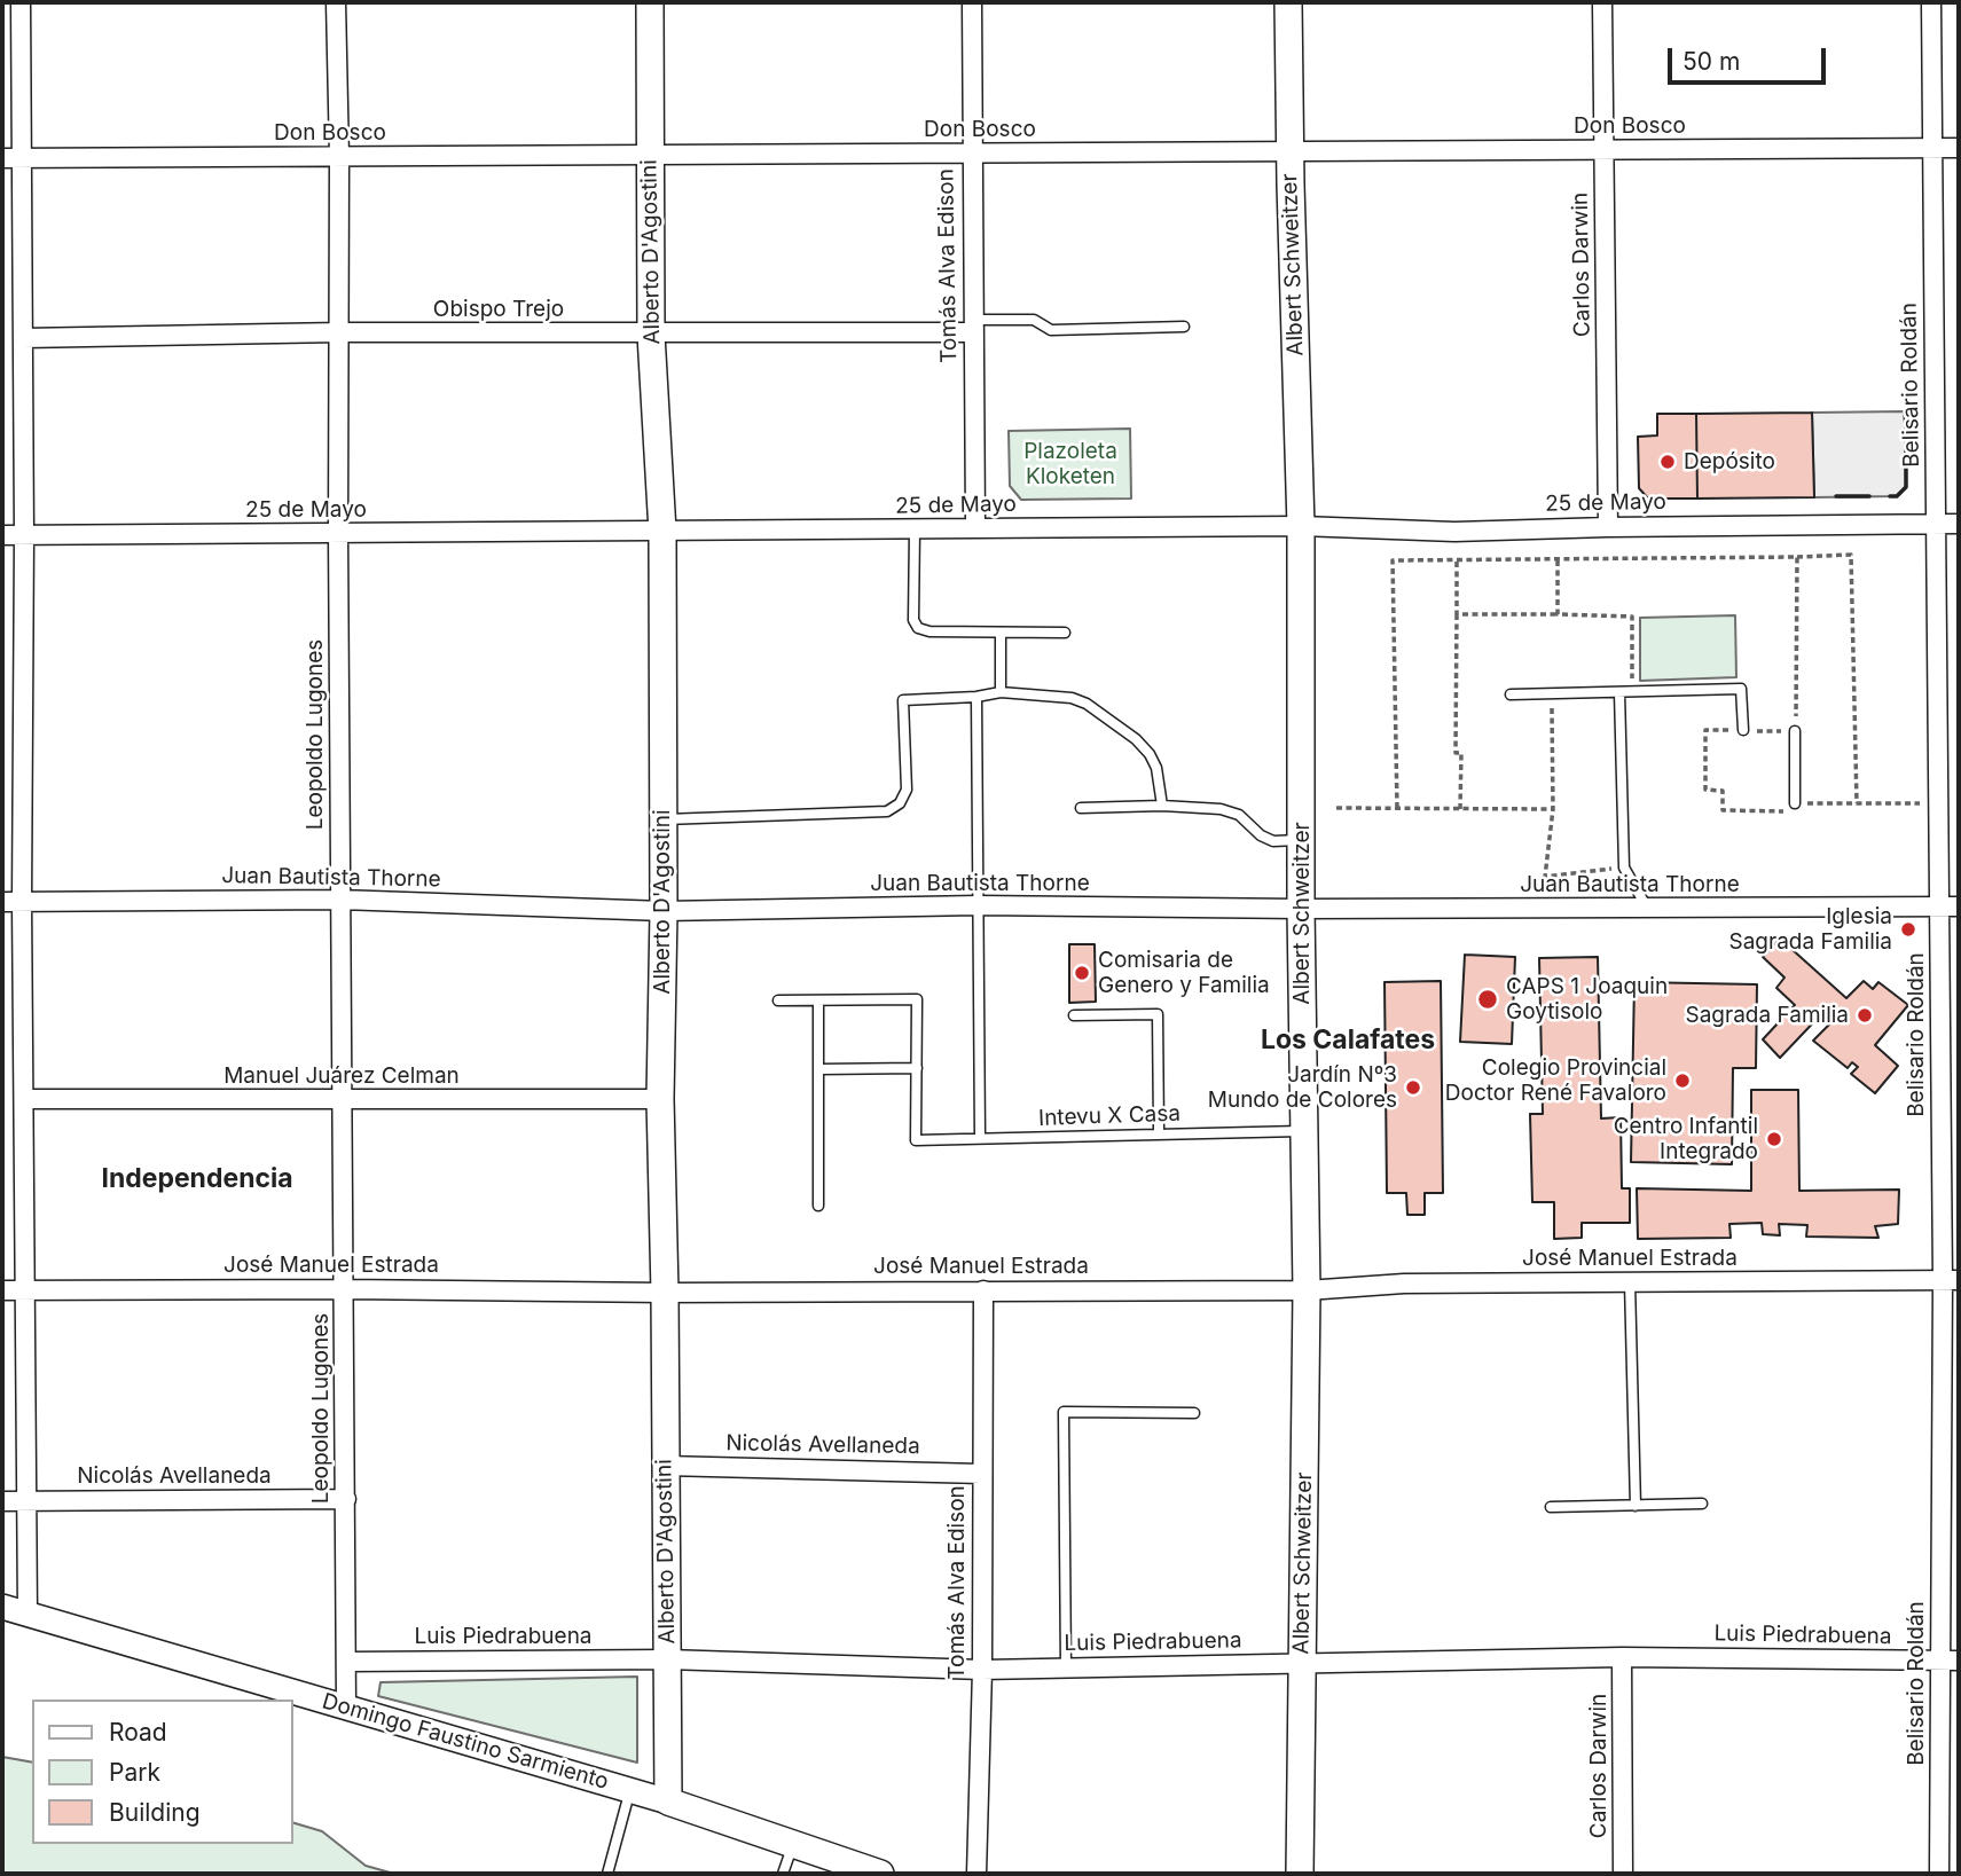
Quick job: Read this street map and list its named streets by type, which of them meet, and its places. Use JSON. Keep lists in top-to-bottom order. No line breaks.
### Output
{"streets":{"main road":["Alberto D'Agostini","Albert Schweitzer","Domingo Faustino Sarmiento"],"street":["Don Bosco","Carlos Darwin","Tomás Alva Edison","Obispo Trejo","Belisario Roldán","25 de Mayo","Leopoldo Lugones","Juan Bautista Thorne","Manuel Juárez Celman","José Manuel Estrada","Nicolás Avellaneda","Luis Piedrabuena"],"lane":["Intevu X Casa"]},"crossings":[["Don Bosco","Alberto D'Agostini"],["Don Bosco","Albert Schweitzer"],["Don Bosco","Carlos Darwin"],["Don Bosco","Tomás Alva Edison"],["Don Bosco","Belisario Roldán"],["Don Bosco","Leopoldo Lugones"],["Alberto D'Agostini","Obispo Trejo"],["Alberto D'Agostini","25 de Mayo"],["Alberto D'Agostini","Juan Bautista Thorne"],["Alberto D'Agostini","Manuel Juárez Celman"],["Alberto D'Agostini","José Manuel Estrada"],["Alberto D'Agostini","Nicolás Avellaneda"],["Alberto D'Agostini","Luis Piedrabuena"],["Alberto D'Agostini","Domingo Faustino Sarmiento"],["Albert Schweitzer","25 de Mayo"],["Albert Schweitzer","Juan Bautista Thorne"],["Albert Schweitzer","Intevu X Casa"],["Albert Schweitzer","José Manuel Estrada"],["Albert Schweitzer","Luis Piedrabuena"],["Carlos Darwin","25 de Mayo"],["Carlos Darwin","Luis Piedrabuena"],["Tomás Alva Edison","Obispo Trejo"],["Tomás Alva Edison","25 de Mayo"],["Tomás Alva Edison","José Manuel Estrada"],["Tomás Alva Edison","Nicolás Avellaneda"],["Tomás Alva Edison","Luis Piedrabuena"],["Obispo Trejo","Leopoldo Lugones"],["Belisario Roldán","25 de Mayo"],["Belisario Roldán","Juan Bautista Thorne"],["Belisario Roldán","José Manuel Estrada"],["Belisario Roldán","Luis Piedrabuena"],["25 de Mayo","Leopoldo Lugones"],["Leopoldo Lugones","Juan Bautista Thorne"],["Leopoldo Lugones","Manuel Juárez Celman"],["Leopoldo Lugones","José Manuel Estrada"],["Leopoldo Lugones","Nicolás Avellaneda"],["Leopoldo Lugones","Luis Piedrabuena"],["Leopoldo Lugones","Domingo Faustino Sarmiento"]],"districts":["Los Calafates","Independencia"],"parks":["Plazoleta Kloketen"],"places":["Depósito","Iglesia Sagrada Familia","Comisaria de Genero y Familia","CAPS 1 Joaquin Goytisolo","Sagrada Familia","Colegio Provincial Doctor René Favaloro","Jardín Nº3 Mundo de Colores","Centro Infantil Integrado"],"legend":["Road","Park","Building"],"scale_bar":"50 m"}
